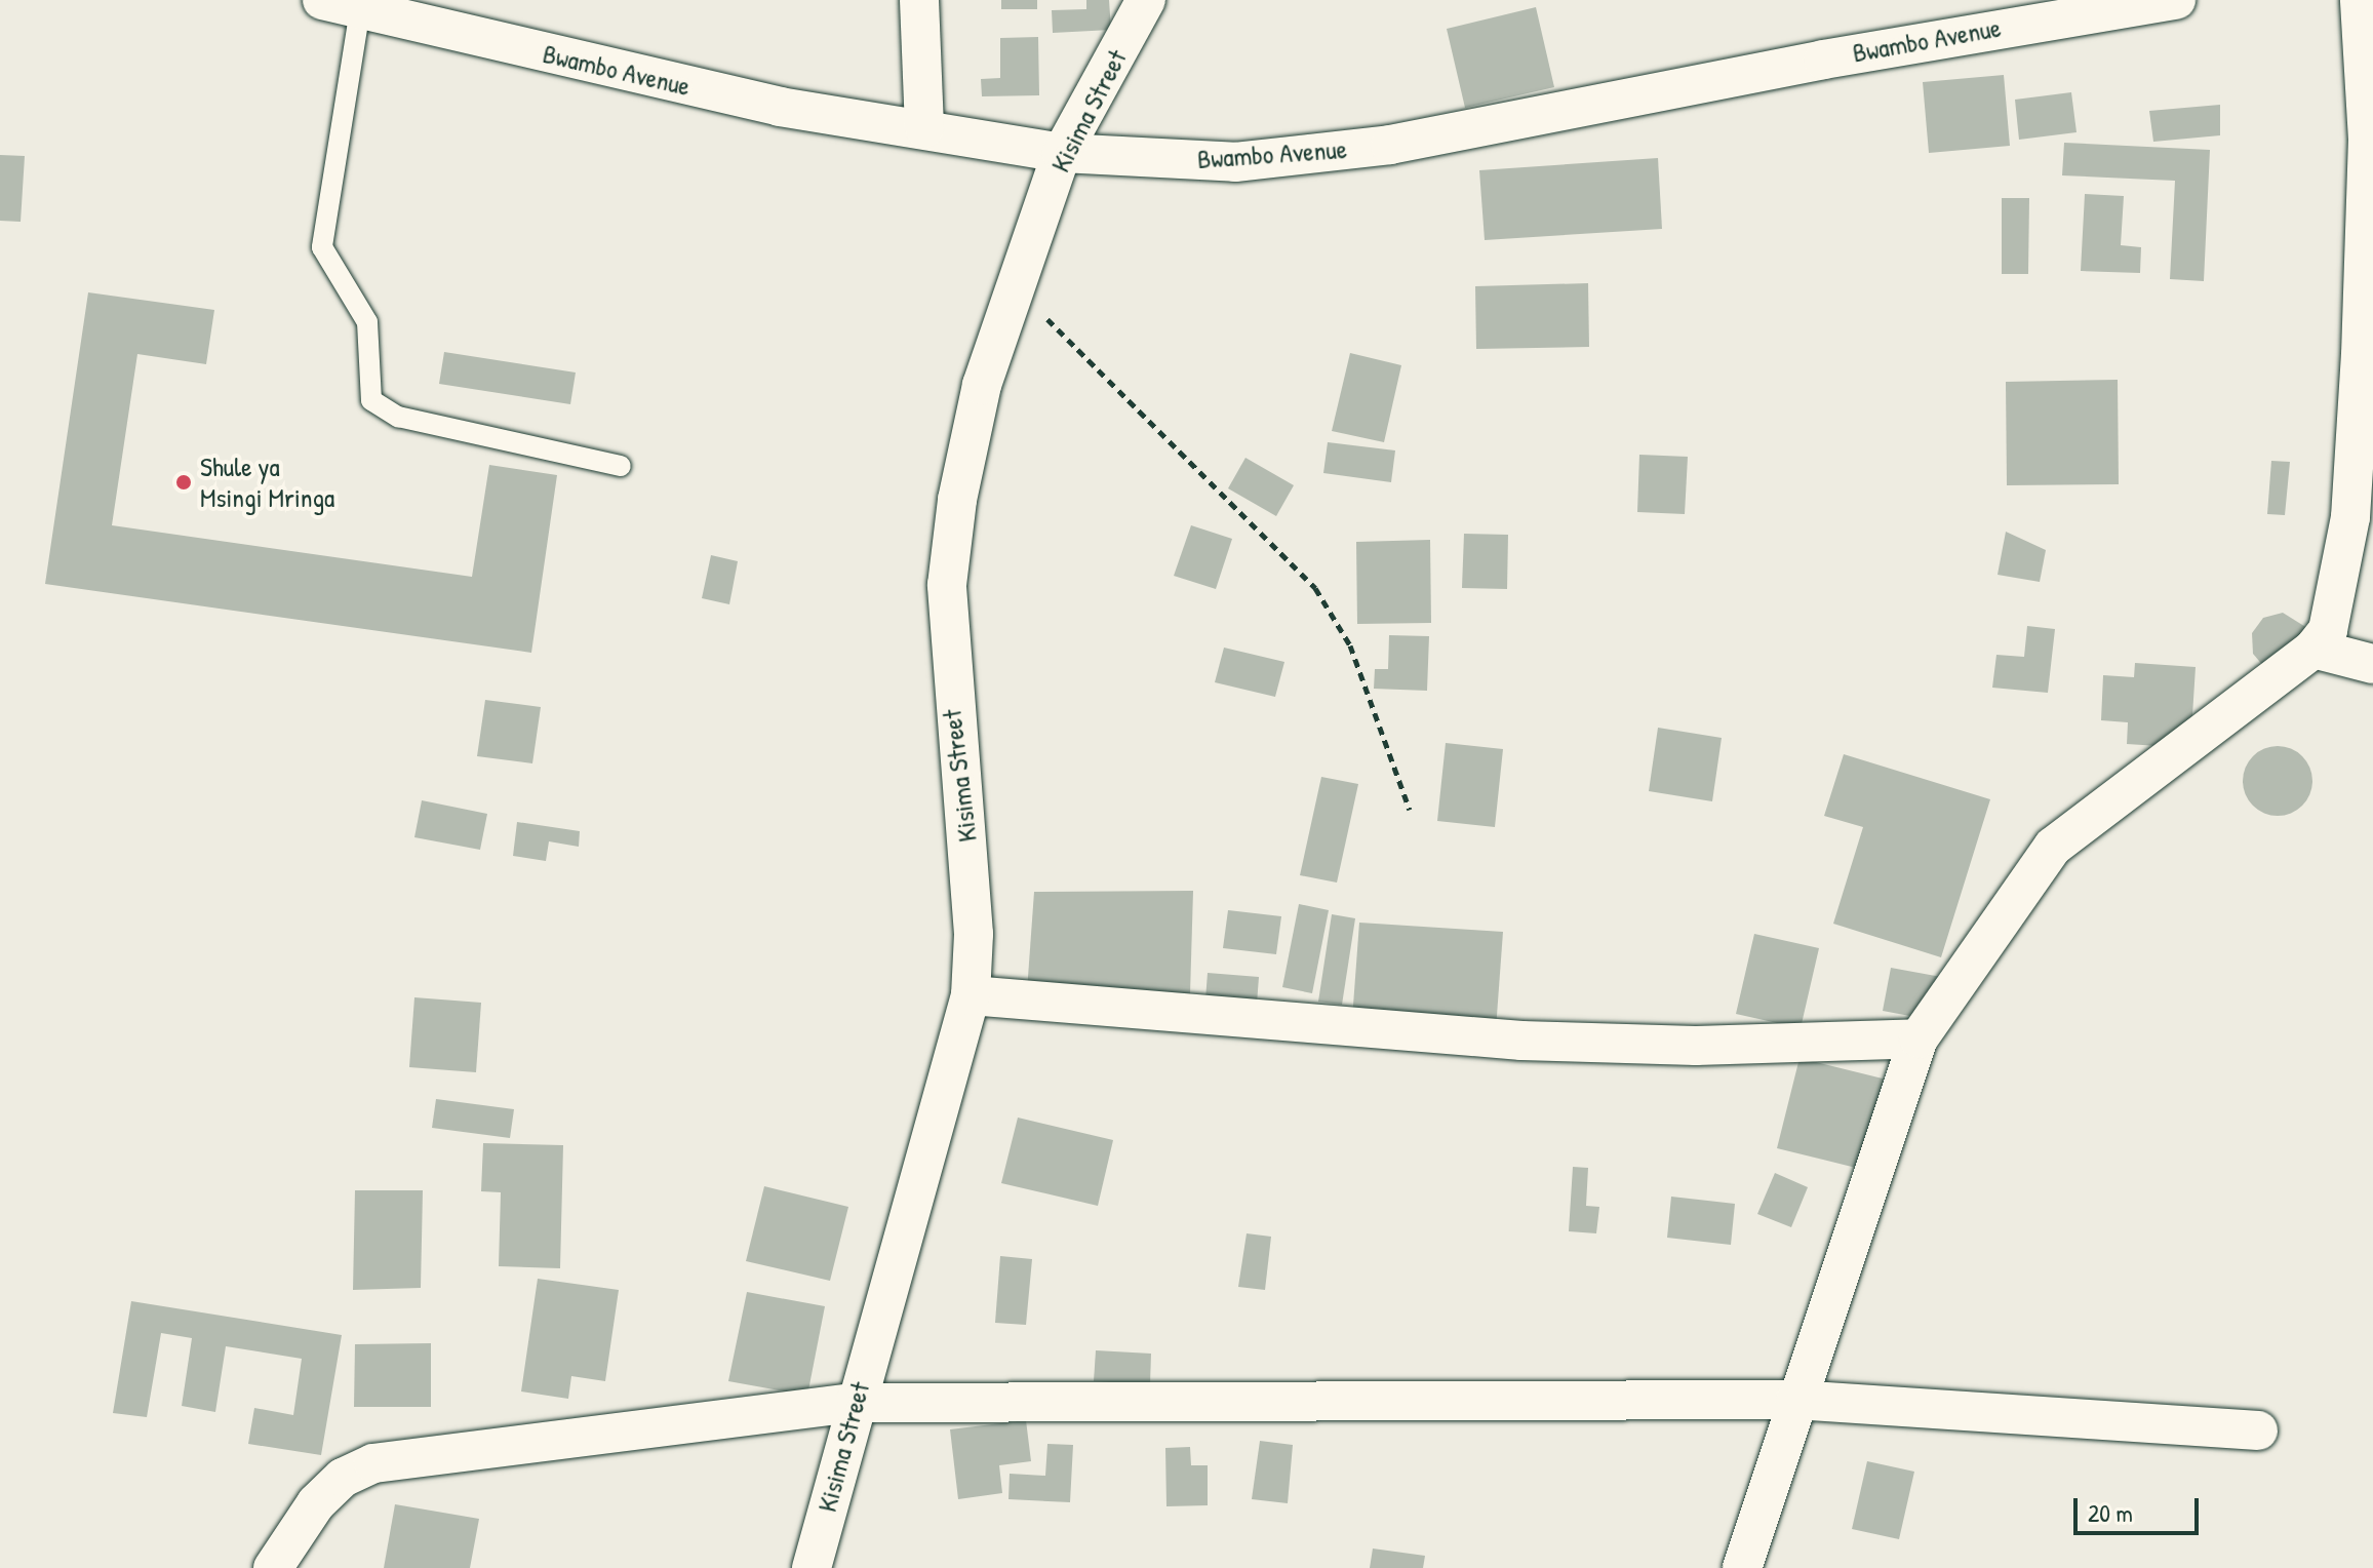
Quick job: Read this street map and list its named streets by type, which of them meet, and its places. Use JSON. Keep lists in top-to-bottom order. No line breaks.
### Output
{"streets":{"street":["Bwambo Avenue","Kisima Street"]},"crossings":[["Bwambo Avenue","Kisima Street"]],"places":["Shule ya Msingi Mringa"],"scale_bar":"20 m"}
